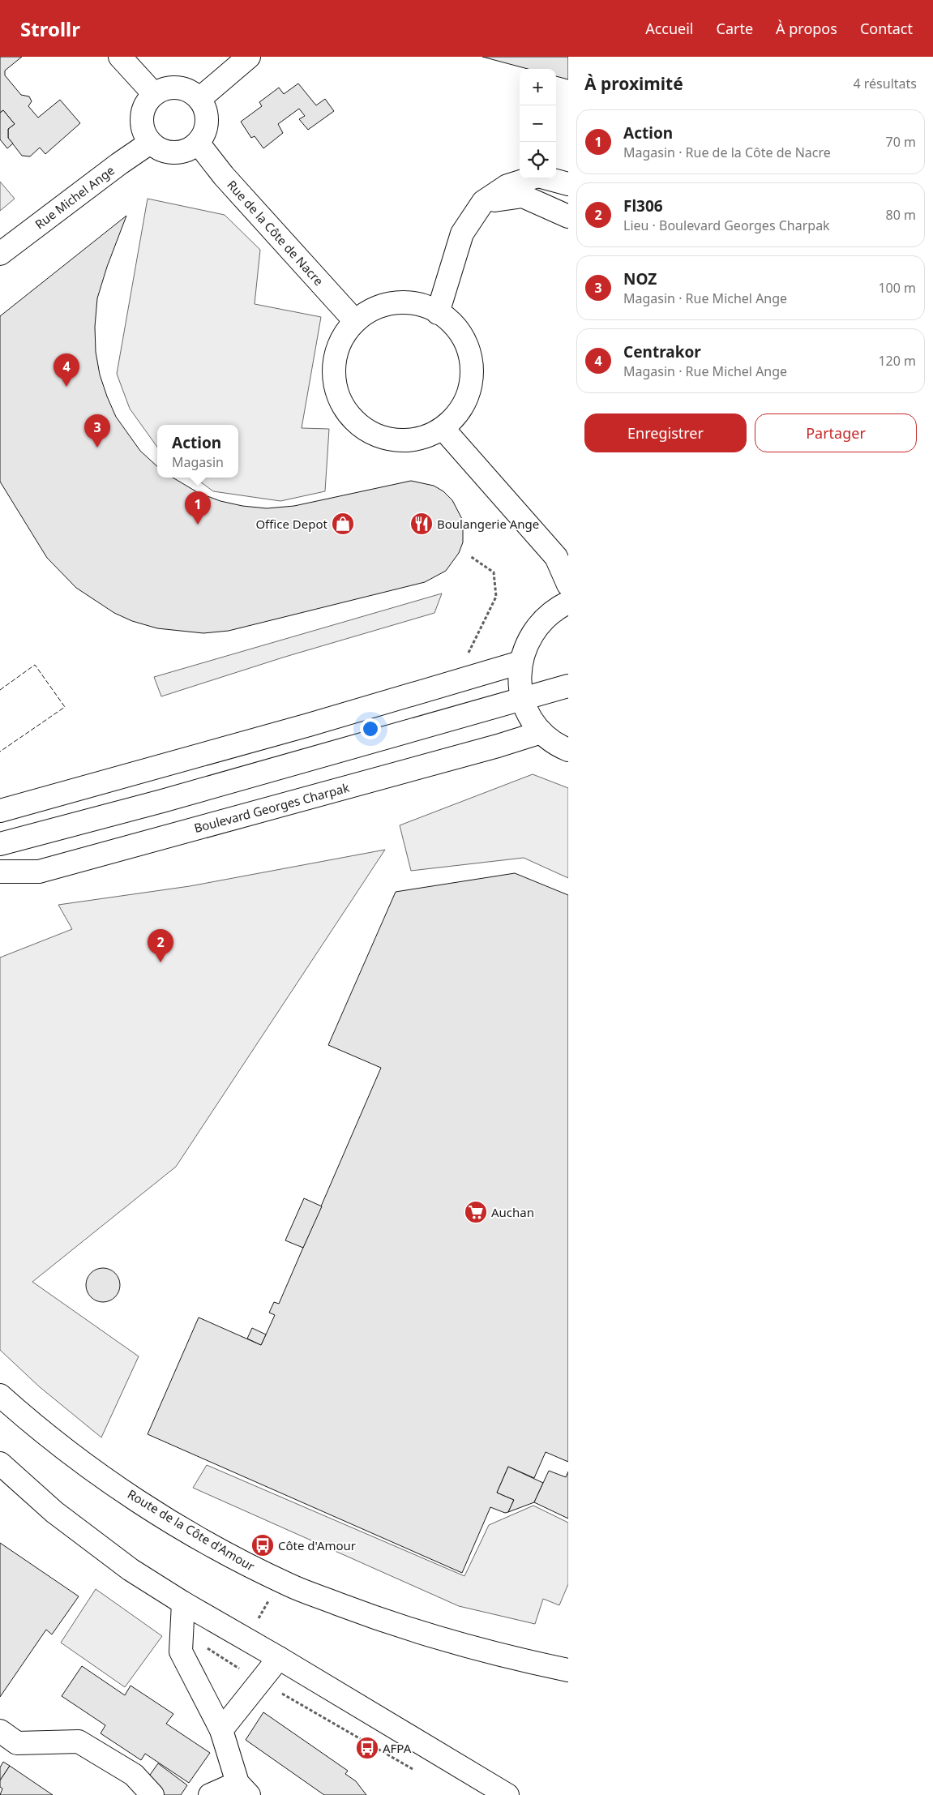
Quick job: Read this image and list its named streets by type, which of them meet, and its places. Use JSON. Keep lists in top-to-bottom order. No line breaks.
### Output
{"streets":{"main road":["Rue Michel Ange","Rue de la Côte de Nacre","Boulevard Georges Charpak","Route de la Côte d'Amour"]},"crossings":[["Rue Michel Ange","Rue de la Côte de Nacre"]],"places":{"shop":["Office Depot"],"restaurant":["Boulangerie Ange"],"supermarket":["Auchan"],"bus stop":["Côte d'Amour","AFPA"]},"page":{"header":"Strollr","nav":["Accueil","Carte","À propos","Contact"],"heading":["À proximité","4 résultats"],"map_buttons":["+","−"],"list":[{"mark":"1","name":"Action","note":"Magasin · Rue de la Côte de Nacre","value":"70 m"},{"mark":"2","name":"Fl306","note":"Lieu · Boulevard Georges Charpak","value":"80 m"},{"mark":"3","name":"NOZ","note":"Magasin · Rue Michel Ange","value":"100 m"},{"mark":"4","name":"Centrakor","note":"Magasin · Rue Michel Ange","value":"120 m"}],"pins":["4","3","1","2"],"buttons":["Enregistrer","Partager"],"popup":["Action","Magasin"]}}
